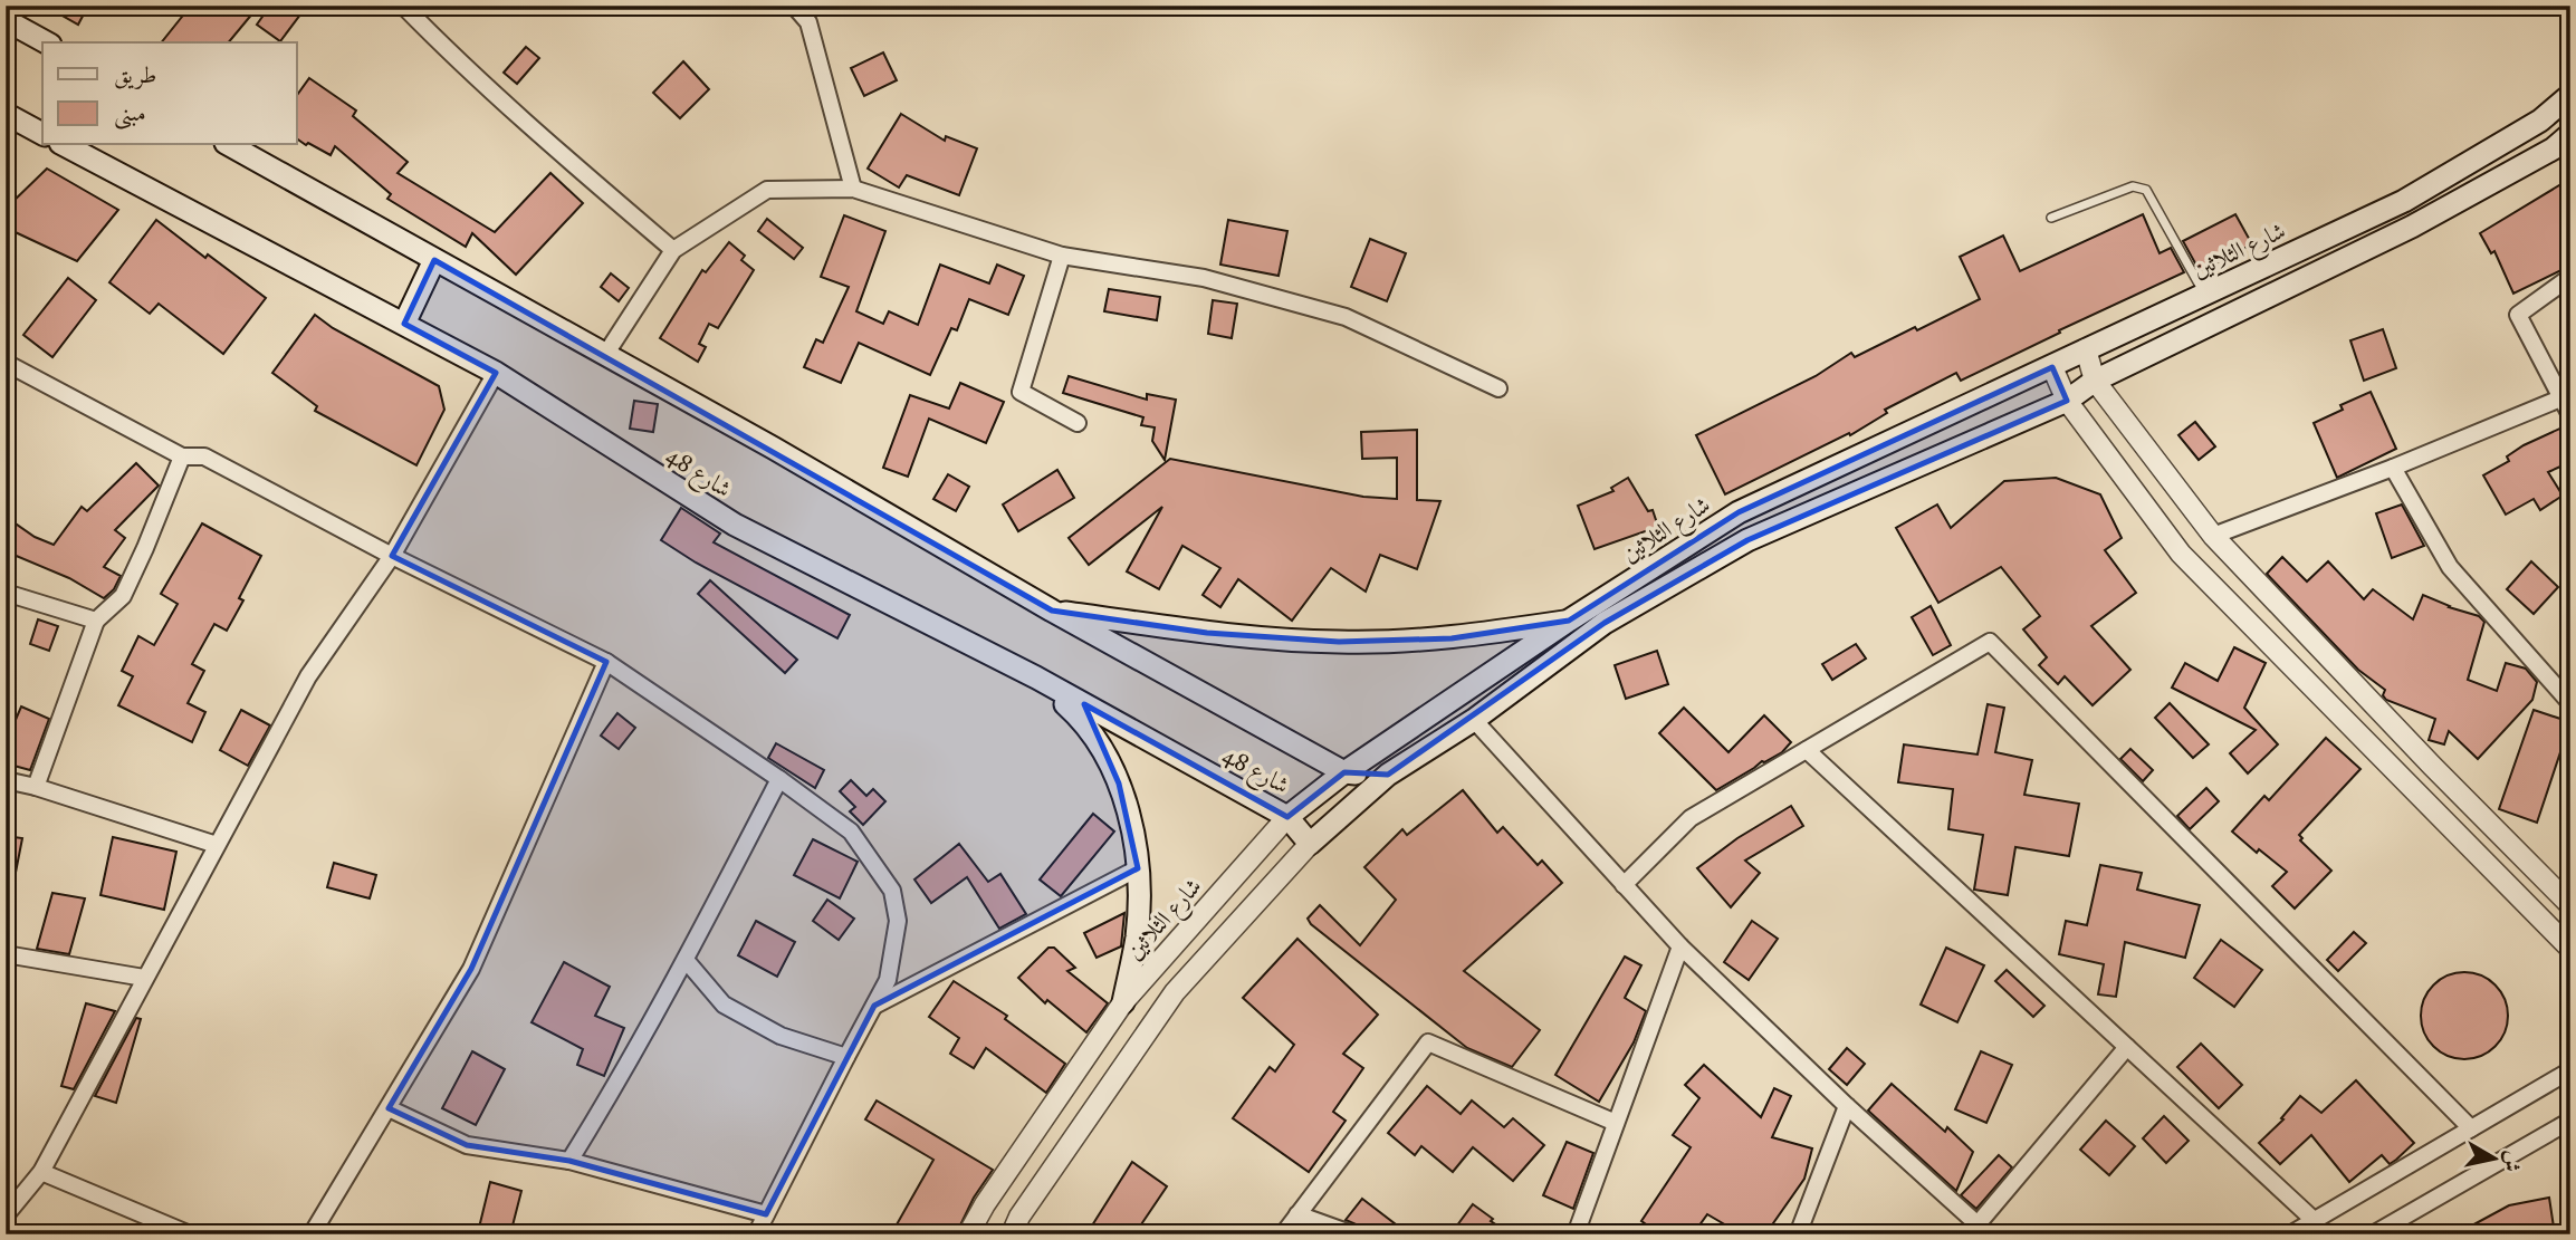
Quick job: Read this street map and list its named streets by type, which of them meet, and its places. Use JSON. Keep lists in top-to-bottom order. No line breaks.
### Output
{"streets":{"main road":["شارع الثلاثين","شارع 48"]},"crossings":[["شارع الثلاثين","شارع 48"]],"legend":["طريق","مبنى"],"north":"right"}
